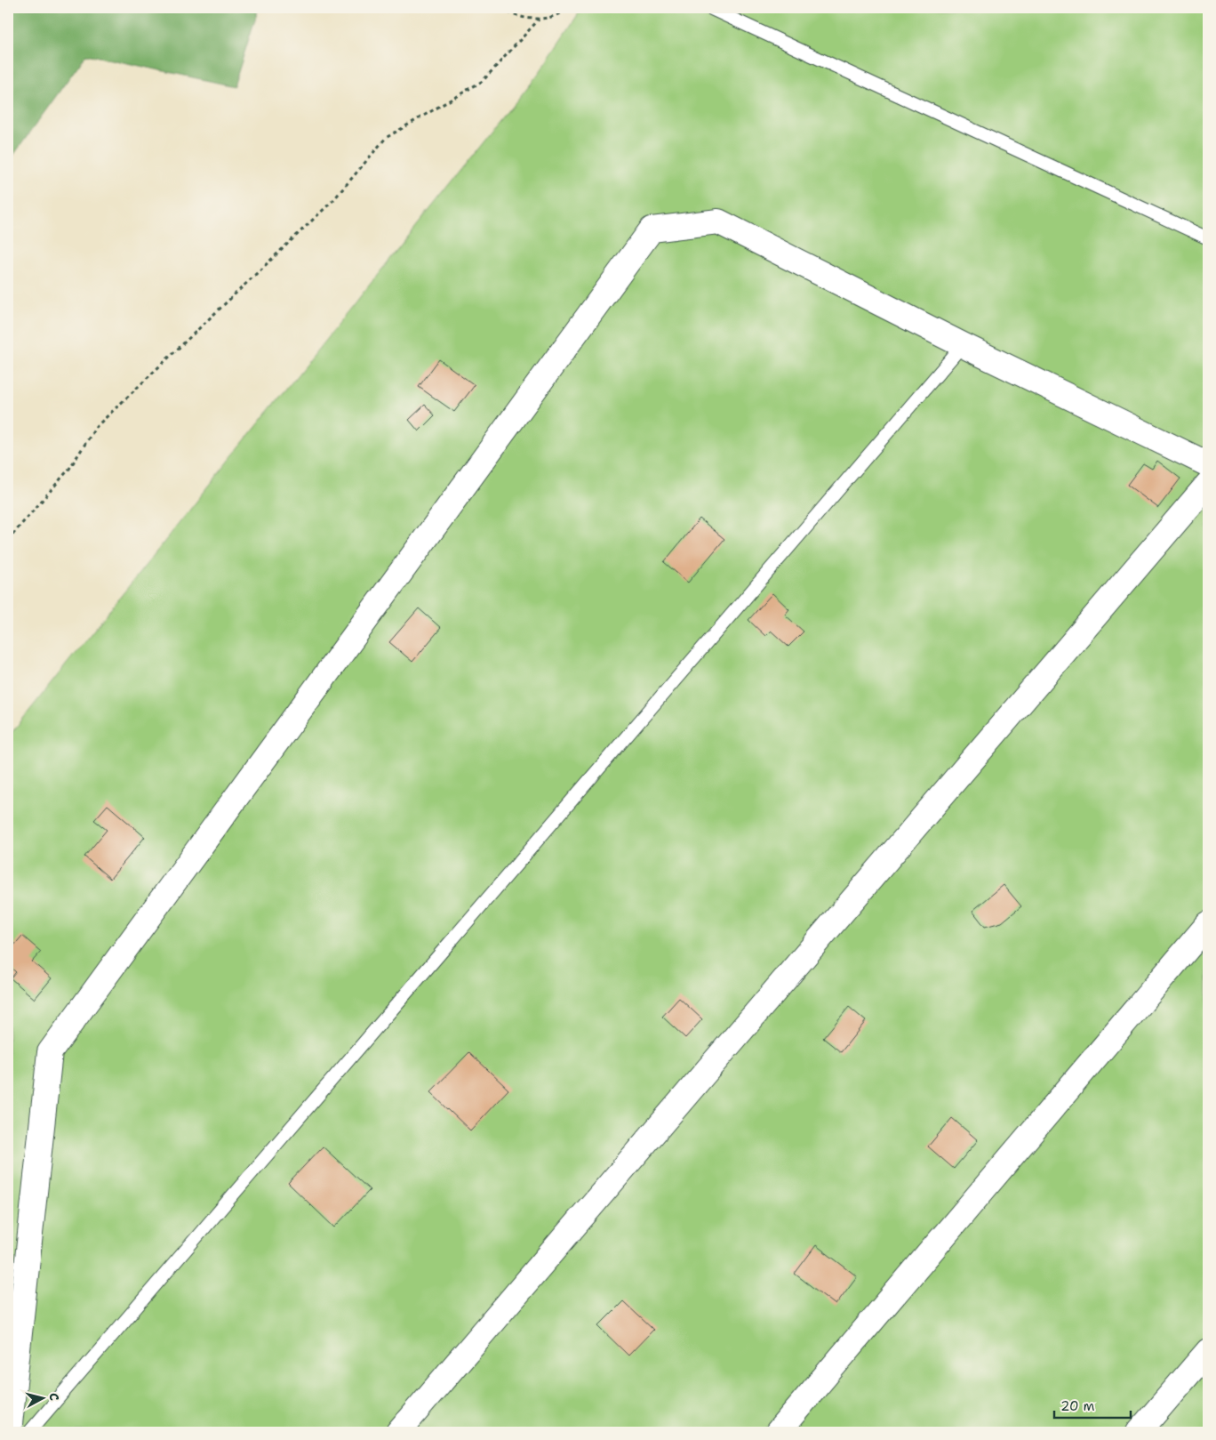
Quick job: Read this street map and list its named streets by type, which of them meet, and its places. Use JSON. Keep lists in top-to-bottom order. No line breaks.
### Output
{"scale_bar":"20 m","north":"right"}
